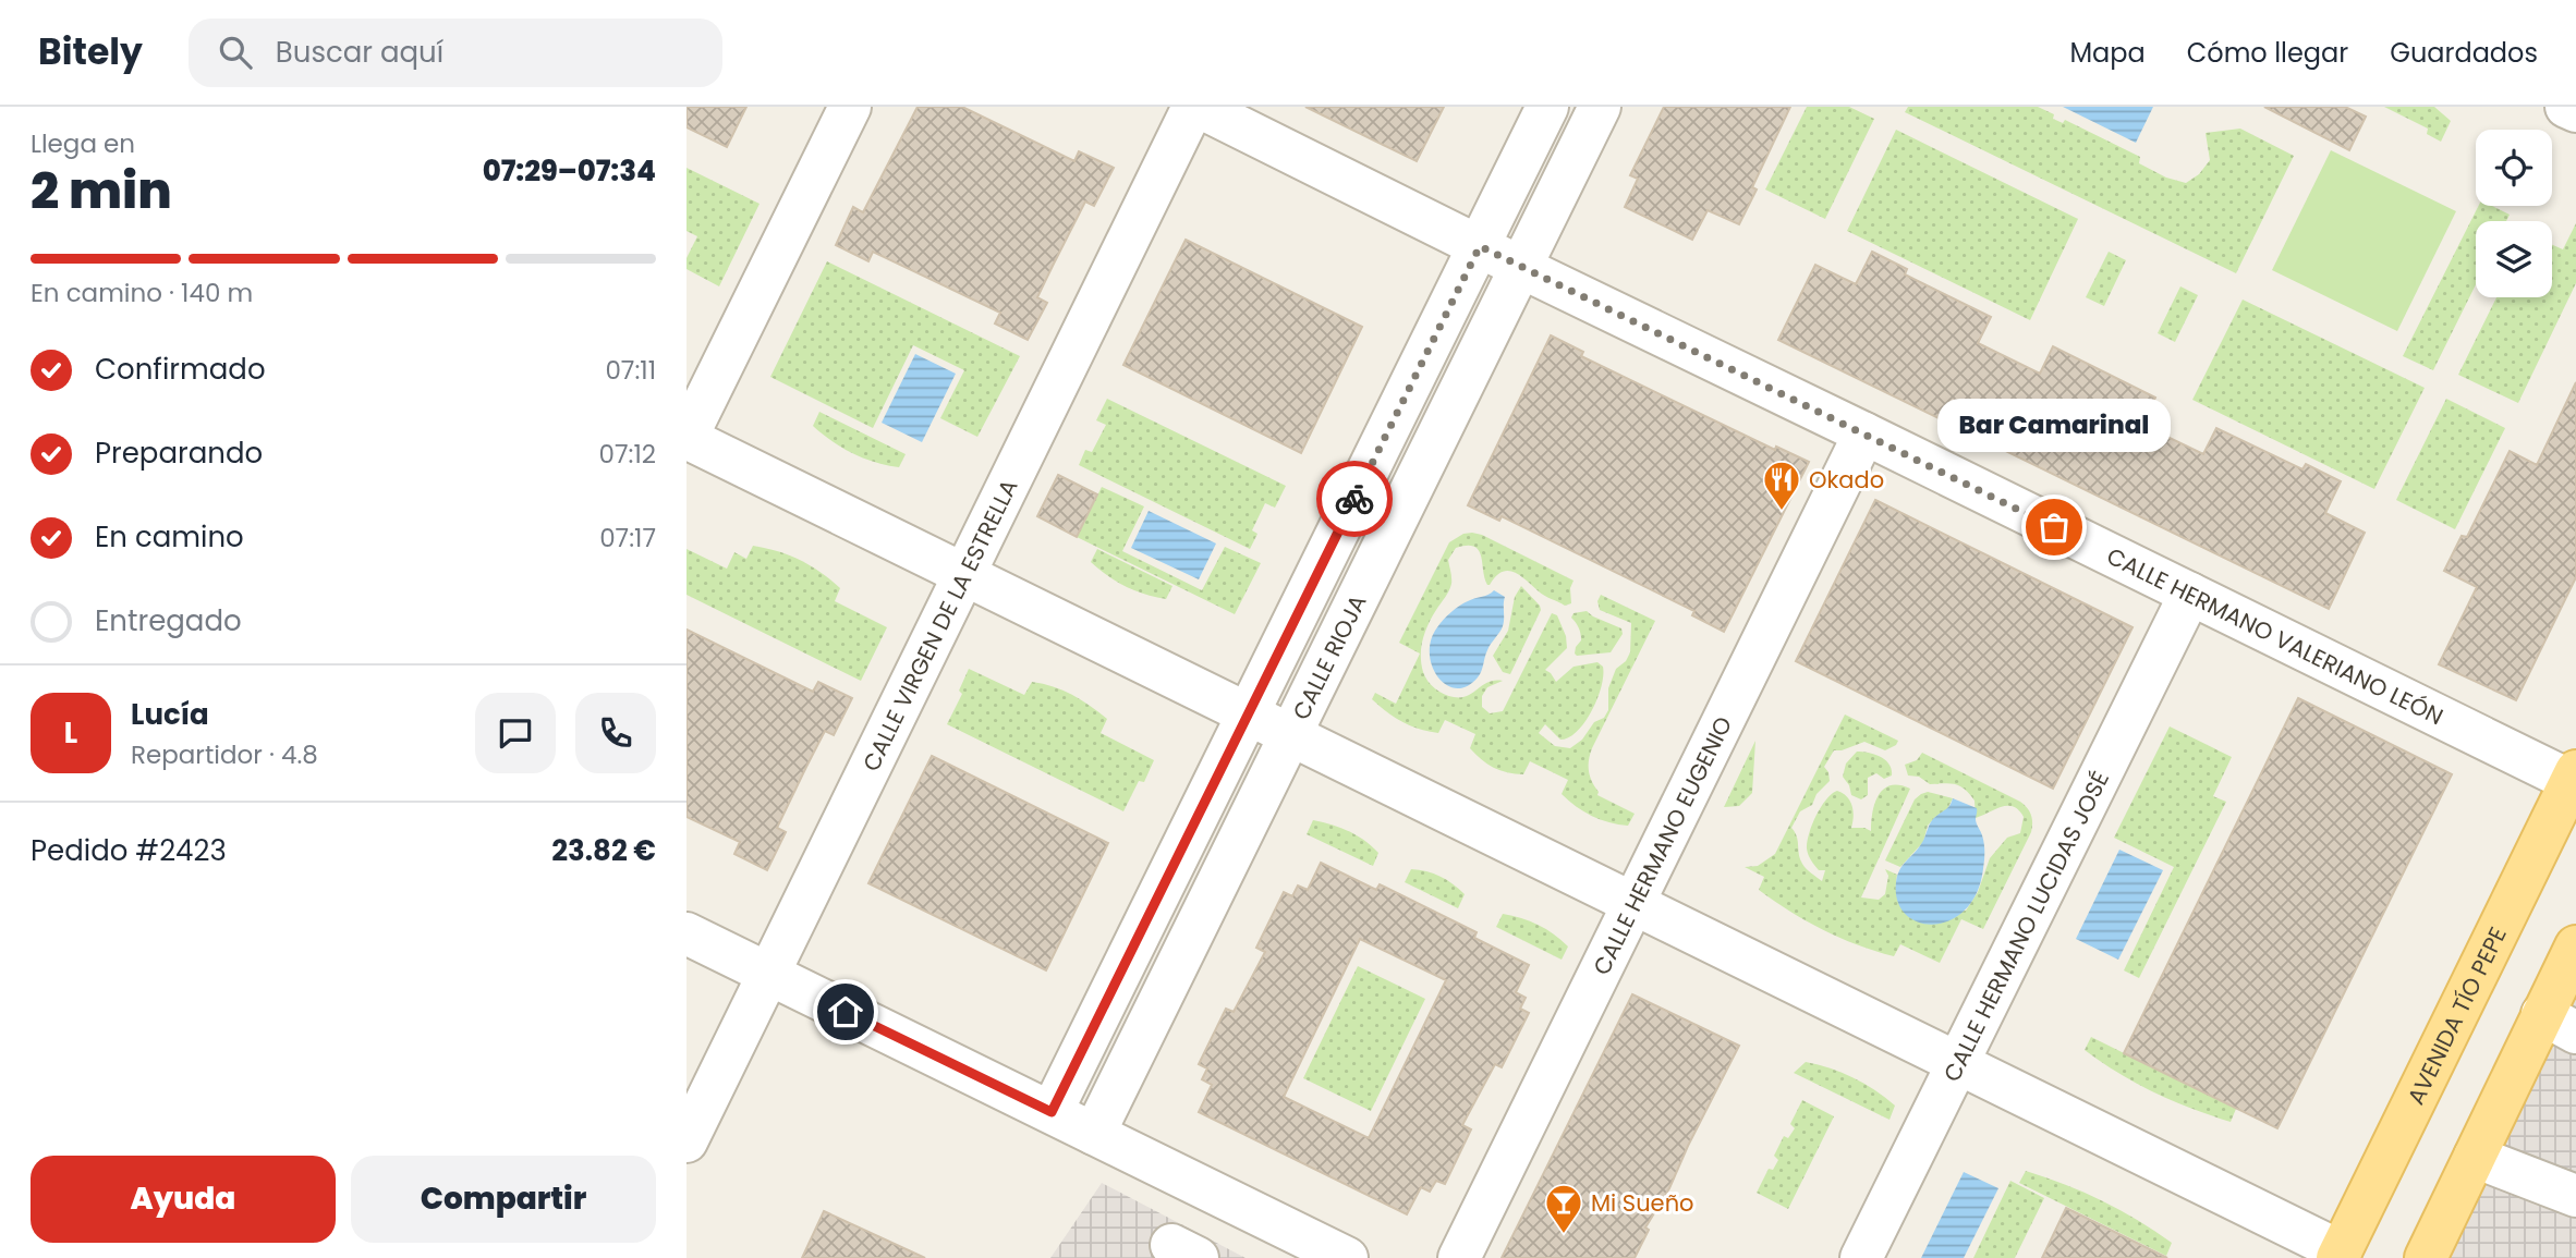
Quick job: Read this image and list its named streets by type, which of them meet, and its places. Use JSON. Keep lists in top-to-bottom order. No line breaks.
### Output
{"streets":{"main road":["AVENIDA TÍO PEPE"],"street":["CALLE VIRGEN DE LA ESTRELLA","CALLE HERMANO VALERIANO LEÓN","CALLE RIOJA","CALLE HERMANO EUGENIO","CALLE HERMANO LUCIDAS JOSÉ"]},"crossings":[["CALLE VIRGEN DE LA ESTRELLA","CALLE HERMANO VALERIANO LEÓN"],["CALLE HERMANO VALERIANO LEÓN","CALLE RIOJA"],["CALLE HERMANO VALERIANO LEÓN","CALLE HERMANO EUGENIO"],["CALLE HERMANO VALERIANO LEÓN","CALLE HERMANO LUCIDAS JOSÉ"],["CALLE HERMANO VALERIANO LEÓN","AVENIDA TÍO PEPE"]],"places":{"restaurant":["Okado"],"other":["Bar Camarinal"],"bar":["Mi Sueño"]},"page":{"header":"Bitely","search":"Buscar aquí","nav":["Mapa","Cómo llegar","Guardados"],"heading":["2 min","Llega en","07:29–07:34"],"panel":["Lucía","Repartidor · 4.8","Pedido #2423","23.82 €"],"bar":"En camino · 140 m","list":[["Confirmado","07:11"],["Preparando","07:12"],["En camino","07:17"],"Entregado"],"bubble":"Bar Camarinal","round":"L","buttons":["Ayuda","Compartir"]}}
